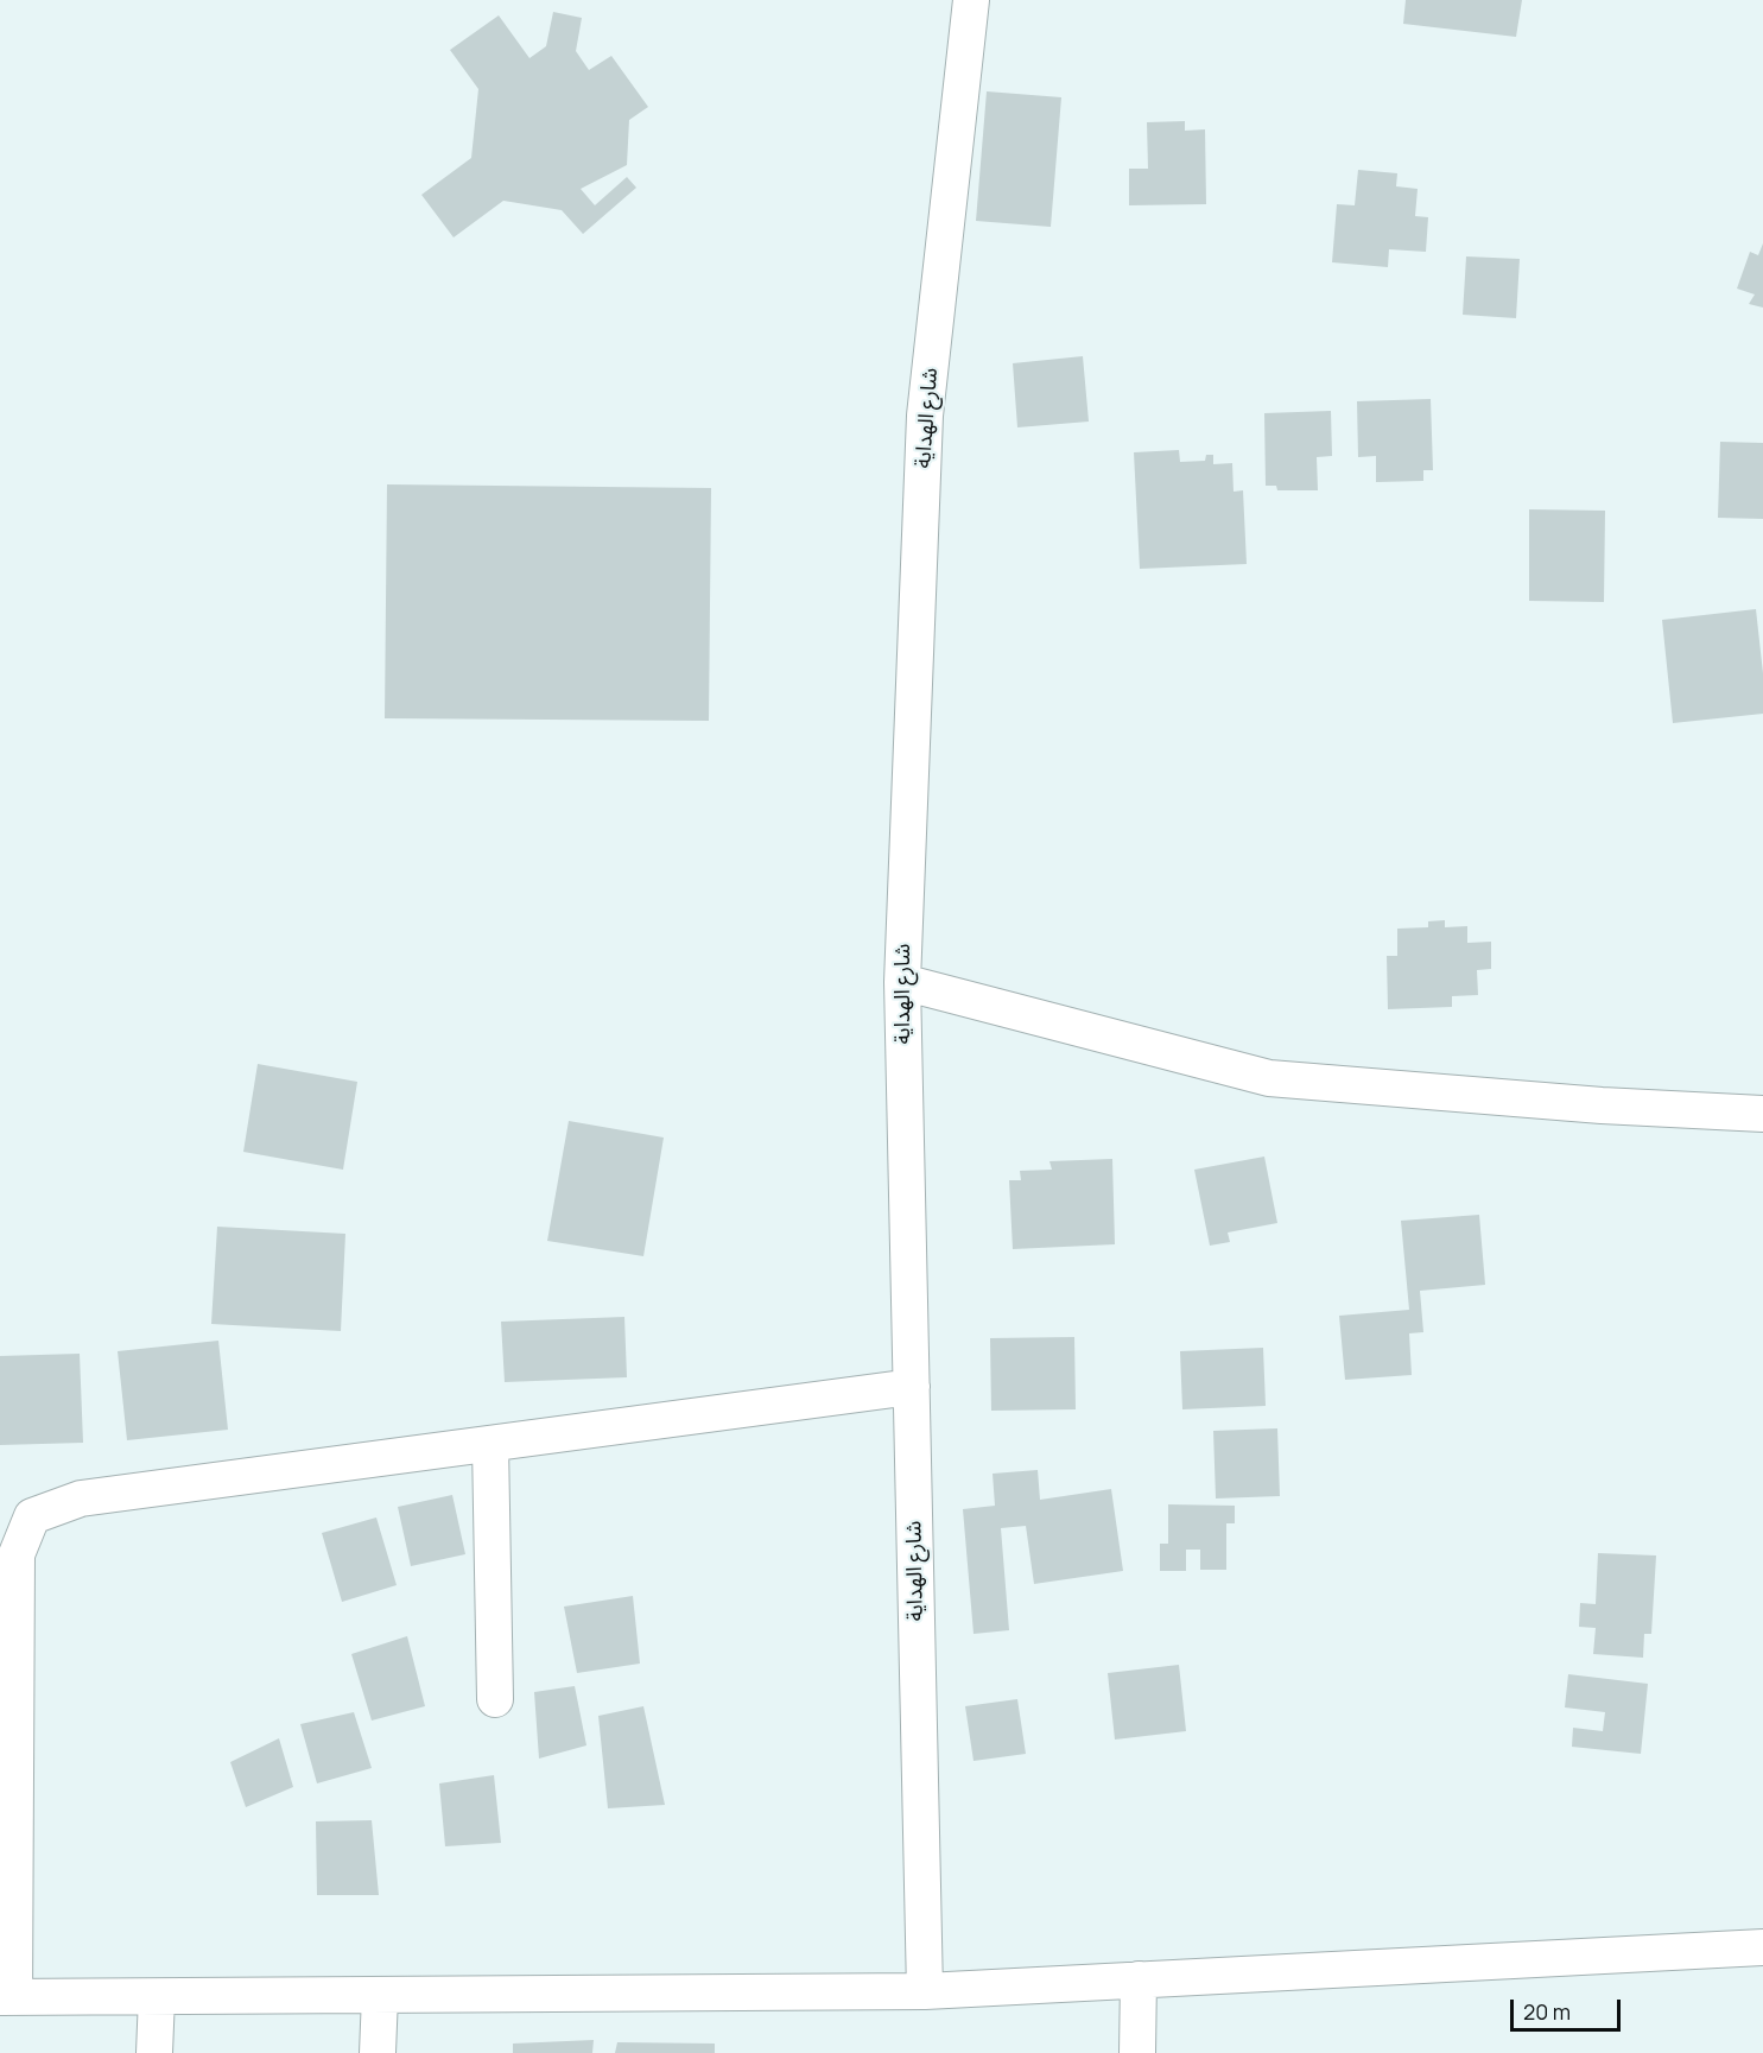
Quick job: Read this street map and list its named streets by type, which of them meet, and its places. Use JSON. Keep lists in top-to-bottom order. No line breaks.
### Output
{"streets":{"street":["شارع الهداية"]},"scale_bar":"20 m"}
